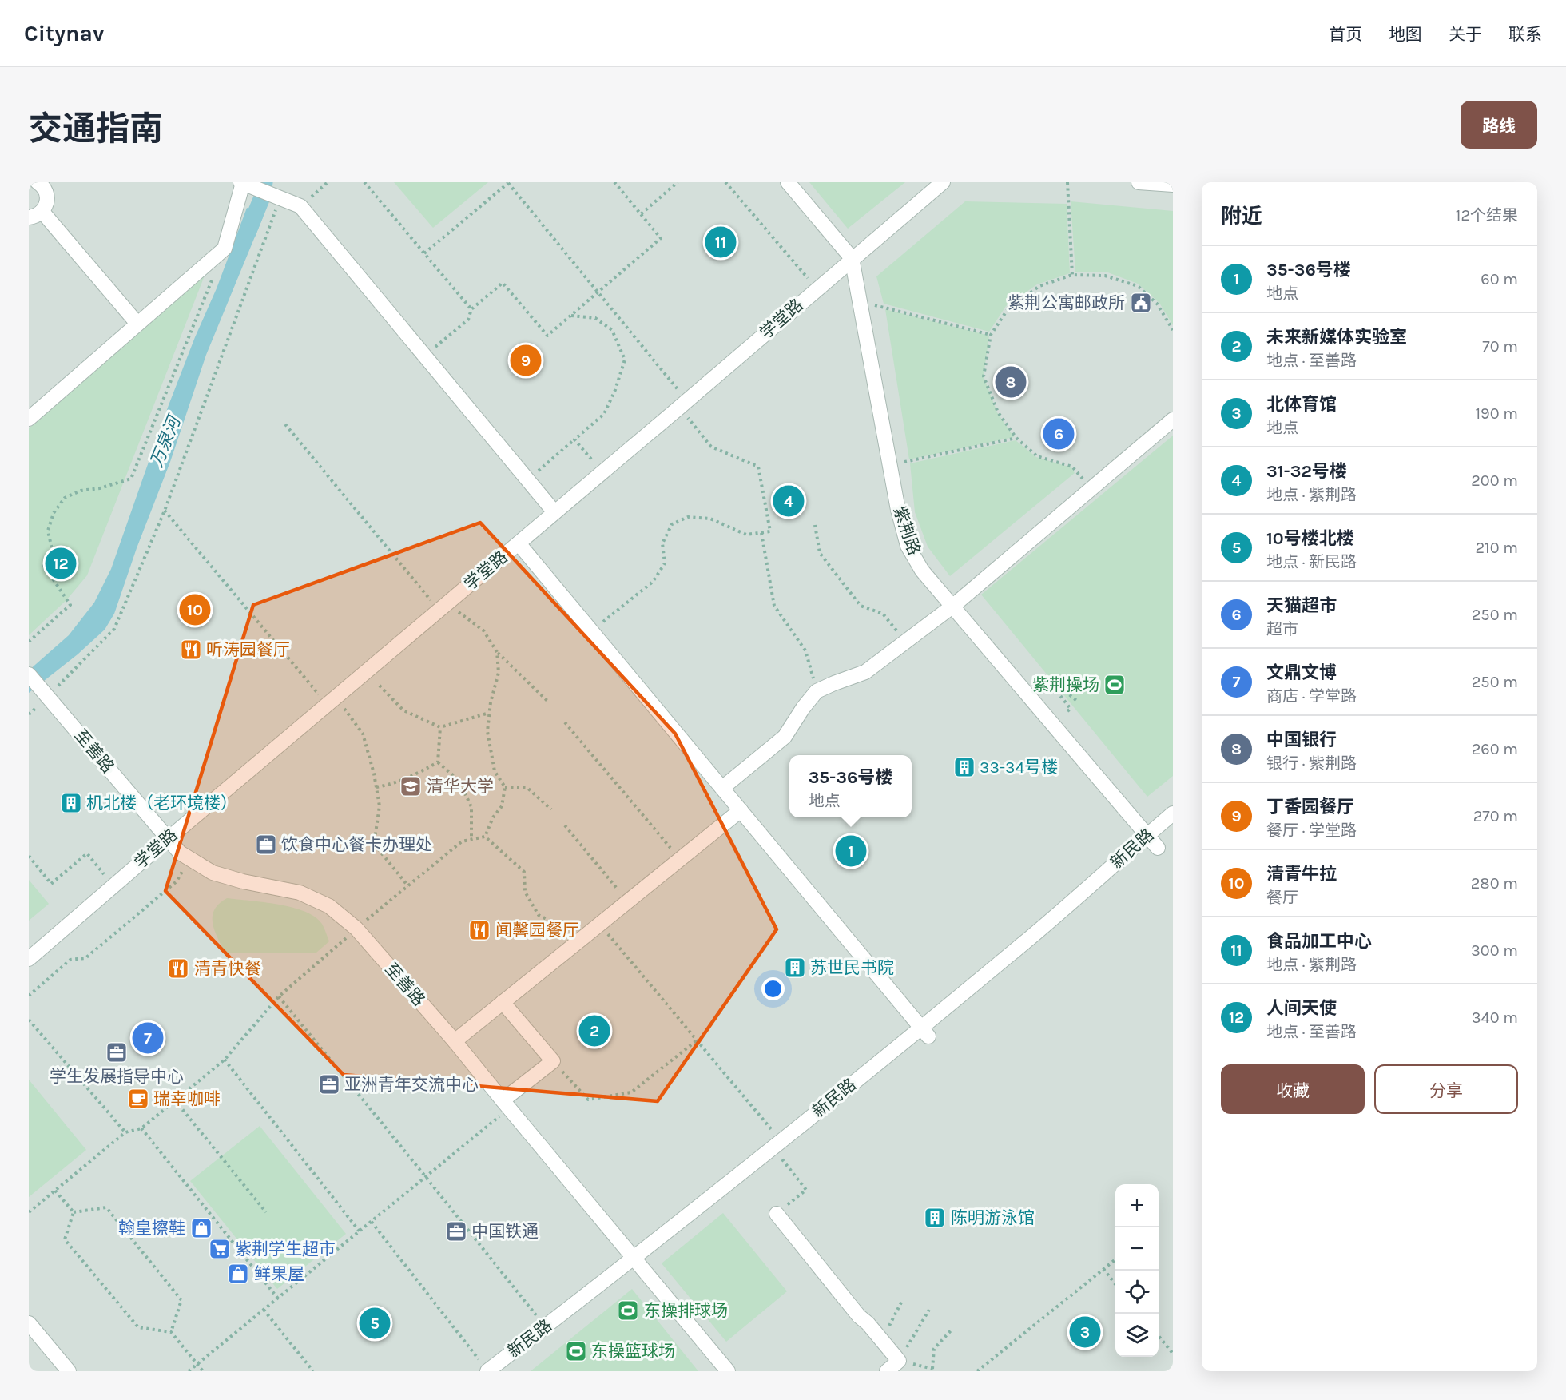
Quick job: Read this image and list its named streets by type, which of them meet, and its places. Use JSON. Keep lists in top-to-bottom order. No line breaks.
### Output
{"streets":{"street":["学堂路","紫荆路","至善路","新民路"]},"crossings":[["学堂路","紫荆路"],["学堂路","至善路"],["紫荆路","新民路"],["至善路","新民路"]],"water":["万泉河"],"places":{"public building":["紫荆公寓邮政所"],"restaurant":["听涛园餐厅","闻馨园餐厅","清青快餐"],"sports":["紫荆操场","东操排球场","东操篮球场"],"building":["33-34号楼","机北楼（老环境楼）","苏世民书院","陈明游泳馆"],"school or university":["清华大学"],"office":["饮食中心餐卡办理处","学生发展指导中心","亚洲青年交流中心","中国铁通"],"cafe":["瑞幸咖啡"],"shop":["翰皇擦鞋","鲜果屋"],"supermarket":["紫荆学生超市"]},"page":{"header":"Citynav","nav":["首页","地图","关于","联系"],"title":"交通指南","buttons":["路线",["收藏","分享"]],"heading":["附近","12个结果"],"pins":["11","9","8","6","4","12","10","1","2","7","5","3"],"list":[{"mark":"1","name":"35-36号楼","note":"地点","value":"60 m"},{"mark":"2","name":"未来新媒体实验室","note":"地点 · 至善路","value":"70 m"},{"mark":"3","name":"北体育馆","note":"地点","value":"190 m"},{"mark":"4","name":"31-32号楼","note":"地点 · 紫荆路","value":"200 m"},{"mark":"5","name":"10号楼北楼","note":"地点 · 新民路","value":"210 m"},{"mark":"6","name":"天猫超市","note":"超市","value":"250 m"},{"mark":"7","name":"文鼎文博","note":"商店 · 学堂路","value":"250 m"},{"mark":"8","name":"中国银行","note":"银行 · 紫荆路","value":"260 m"},{"mark":"9","name":"丁香园餐厅","note":"餐厅 · 学堂路","value":"270 m"},{"mark":"10","name":"清青牛拉","note":"餐厅","value":"280 m"},{"mark":"11","name":"食品加工中心","note":"地点 · 紫荆路","value":"300 m"},{"mark":"12","name":"人间天使","note":"地点 · 至善路","value":"340 m"}],"popup":["35-36号楼","地点"],"map_buttons":["+","−"]}}
